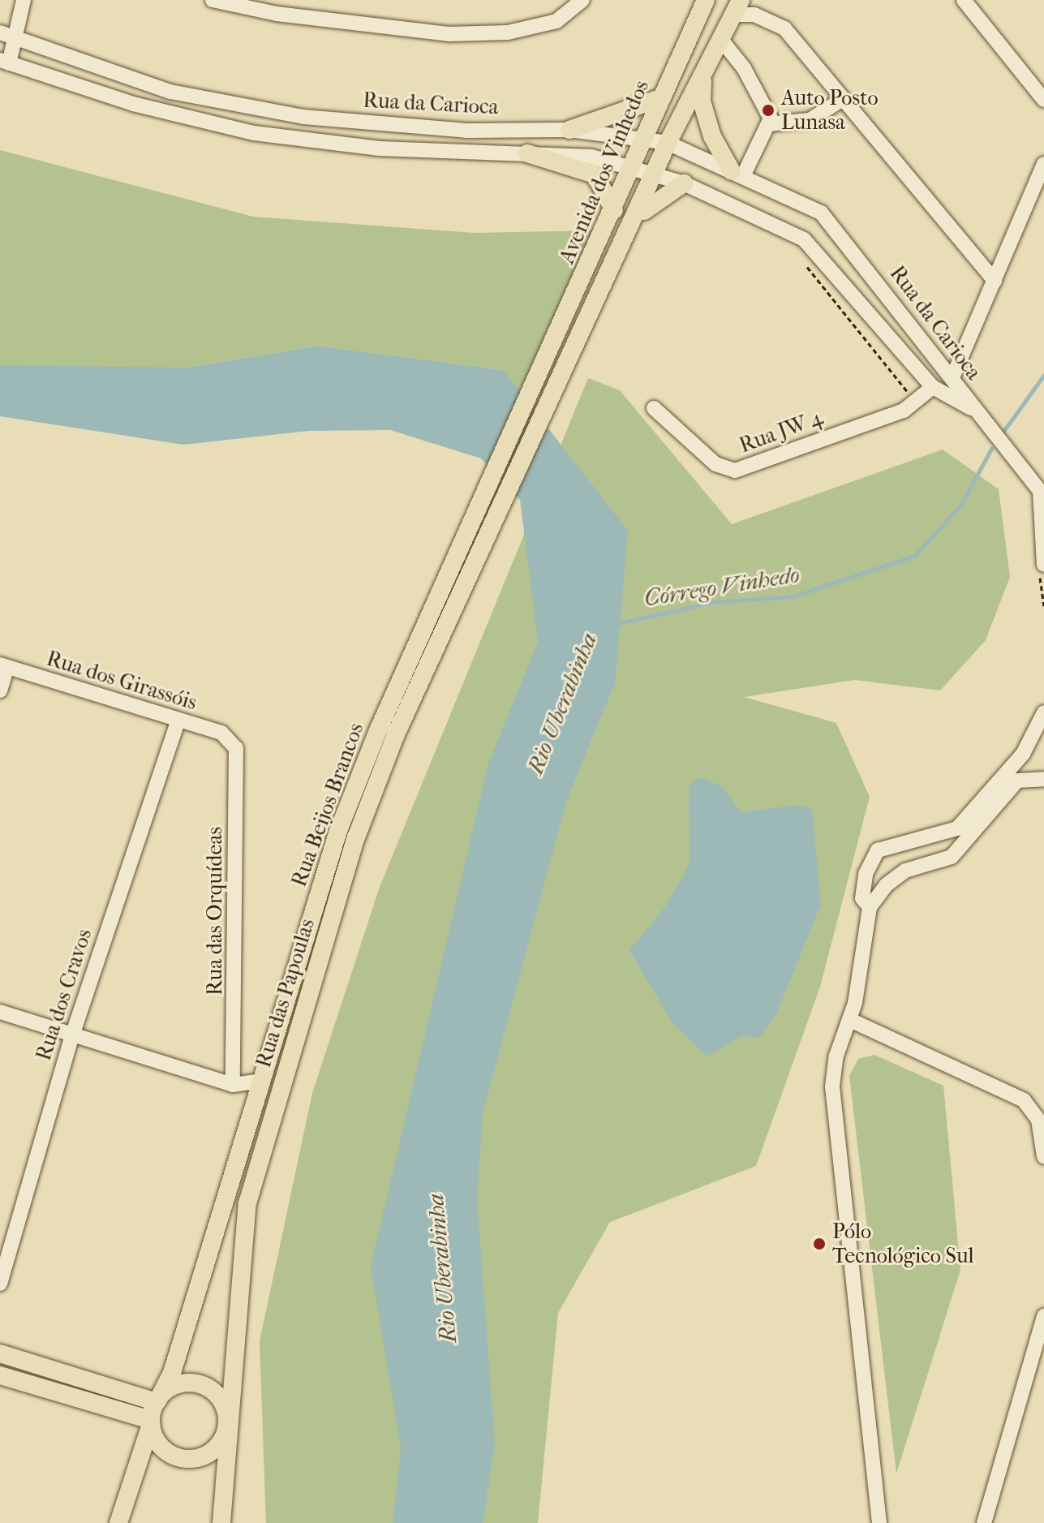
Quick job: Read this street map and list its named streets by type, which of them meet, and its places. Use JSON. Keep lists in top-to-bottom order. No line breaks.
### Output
{"streets":{"main road":["Avenida dos Vinhedos","Rua Beijos Brancos","Rua das Papoulas"],"street":["Rua da Carioca","Rua JW 4","Rua dos Girassóis","Rua das Orquídeas","Rua dos Cravos"]},"crossings":[["Rua da Carioca","Avenida dos Vinhedos"],["Rua da Carioca","Rua JW 4"],["Avenida dos Vinhedos","Rua Beijos Brancos"],["Rua dos Girassóis","Rua das Orquídeas"],["Rua dos Girassóis","Rua dos Cravos"],["Rua Beijos Brancos","Rua das Papoulas"]],"water":["Córrego Vinhedo","Rio Uberabinha"],"places":["Auto Posto Lunasa","Pólo Tecnológico Sul"]}
